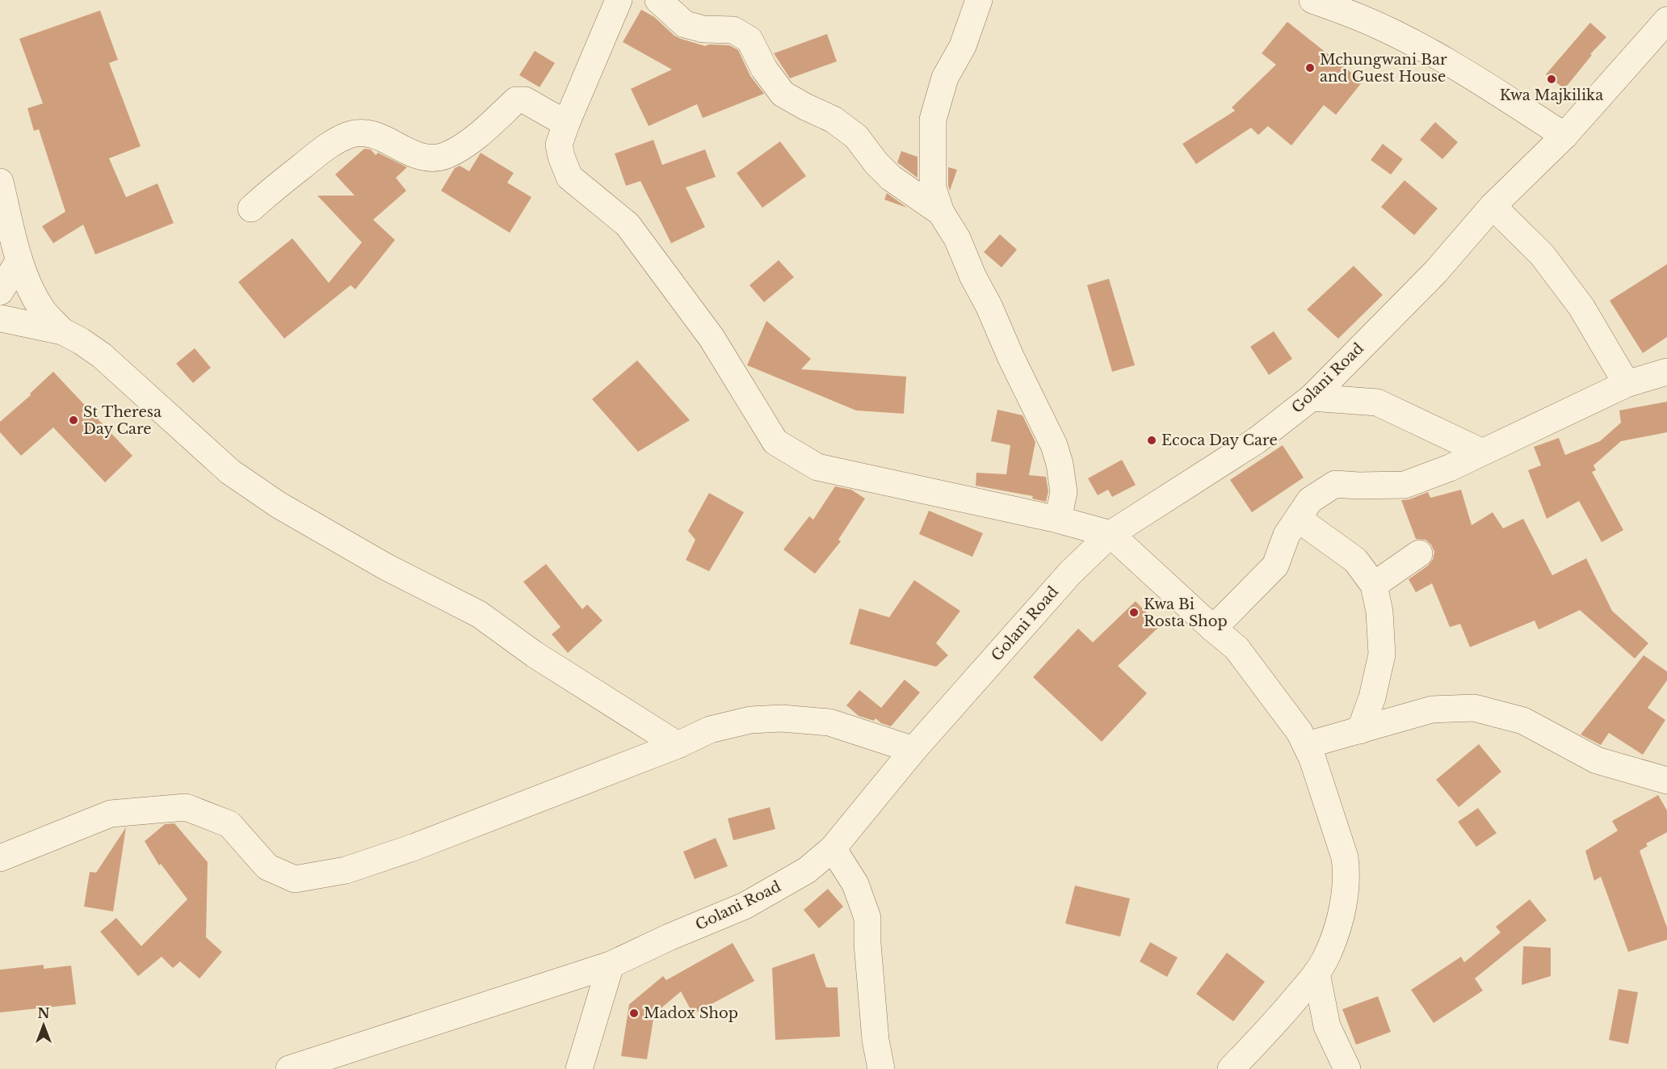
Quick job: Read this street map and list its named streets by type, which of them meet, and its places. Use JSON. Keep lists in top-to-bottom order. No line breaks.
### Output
{"streets":{"street":["Golani Road"]},"places":["Mchungwani Bar and Guest House","Kwa Majkilika","St Theresa Day Care","Ecoca Day Care","Kwa Bi Rosta Shop","Madox Shop"],"north":"top"}
